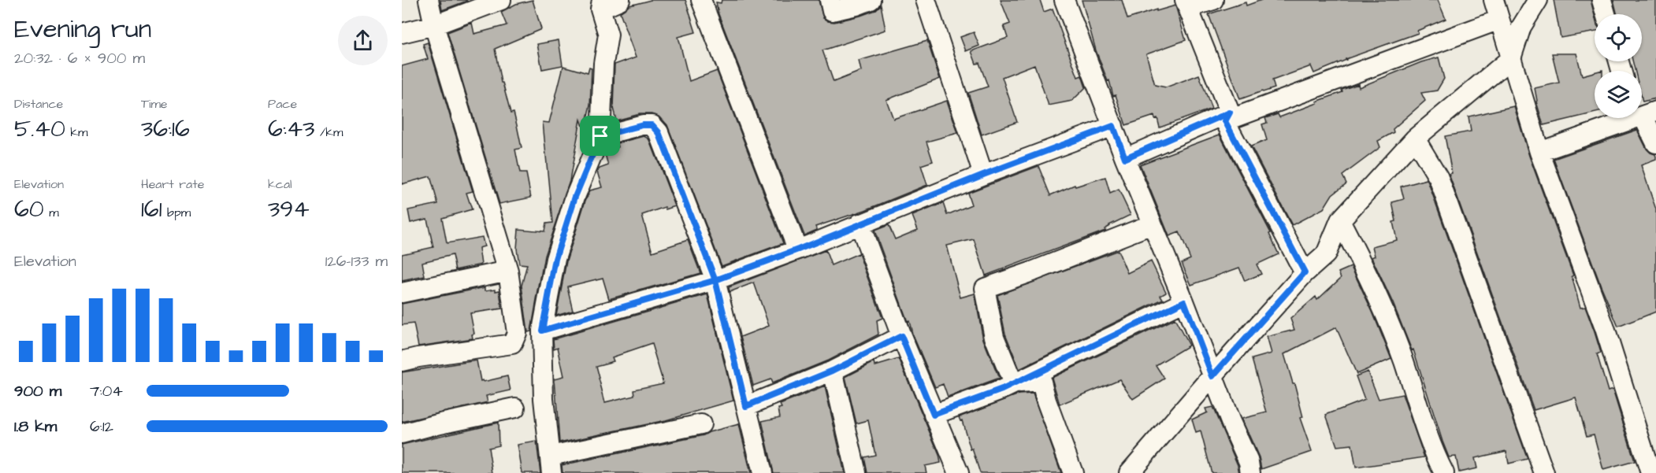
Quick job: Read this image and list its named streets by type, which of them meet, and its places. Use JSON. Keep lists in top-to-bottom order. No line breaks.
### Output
{"page":{"heading":["Evening run","20:32 · 6 × 900 m"],"stats":[["Distance","5.40 km"],["Time","36:16"],["Pace","6:43 /km"],["Elevation","60 m"],["Heart rate","161 bpm"],["kcal","394"]],"chart":["Elevation","126–133 m"],"list":[{"name":"900 m","note":"7:04"},{"name":"1.8 km","note":"6:12"}]}}
